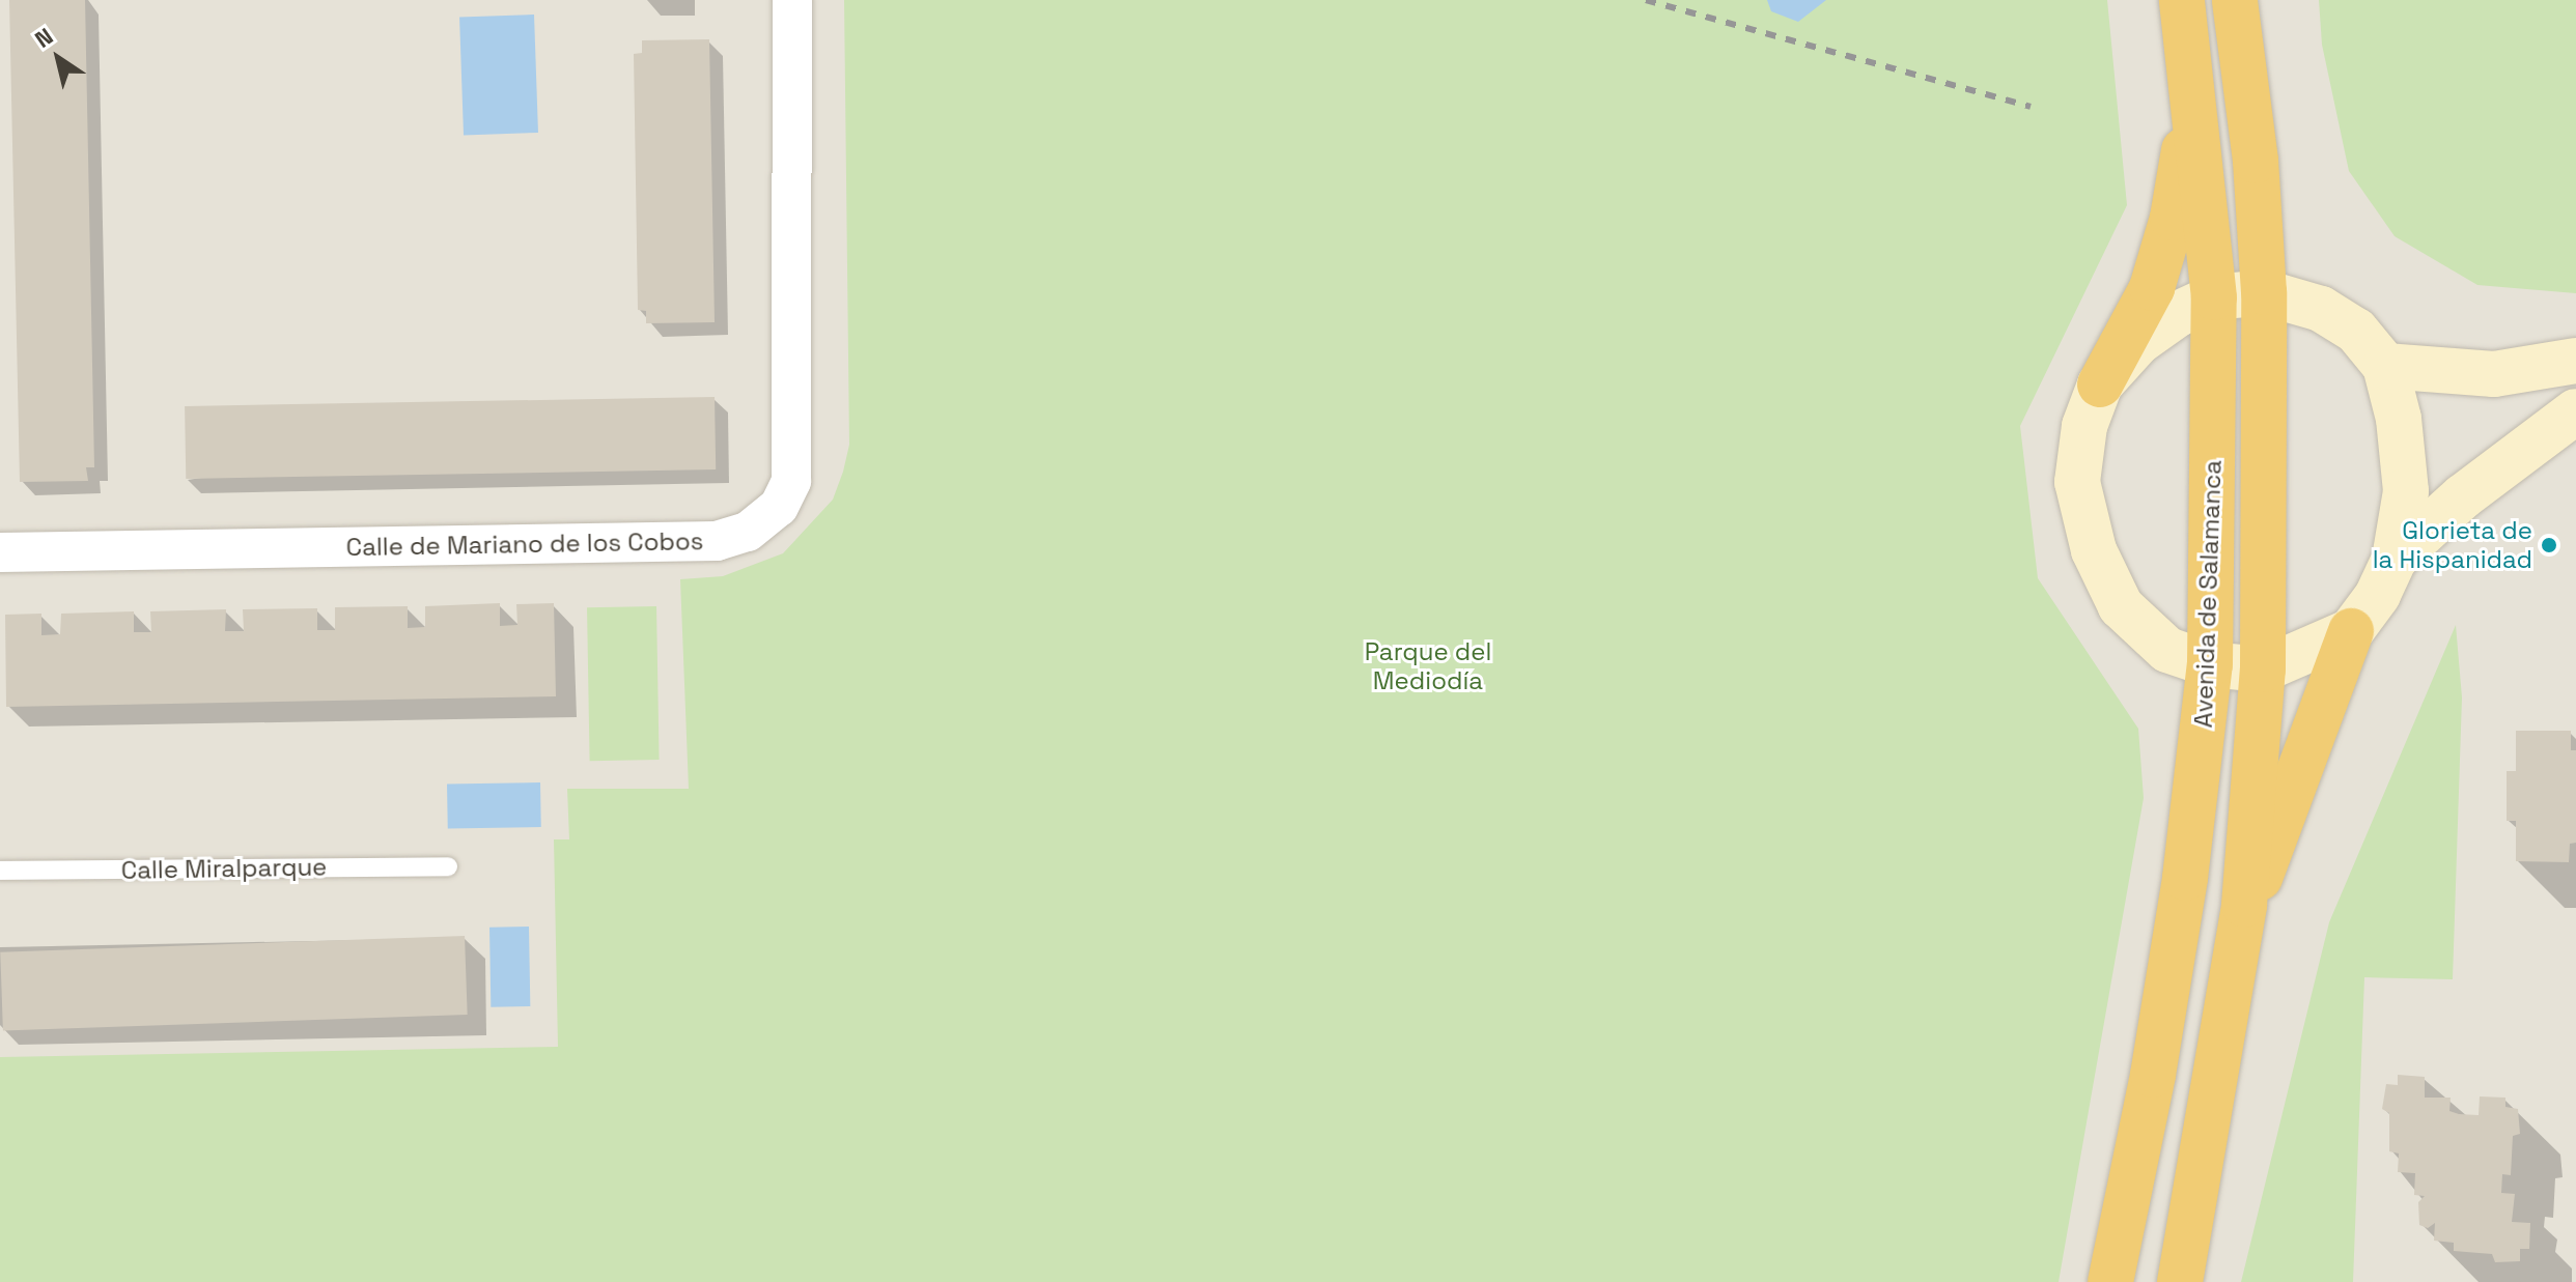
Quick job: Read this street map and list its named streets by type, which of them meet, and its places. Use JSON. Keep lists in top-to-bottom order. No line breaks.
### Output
{"streets":{"highway":["Avenida de Salamanca"],"street":["Calle de Mariano de los Cobos"],"lane":["Calle Miralparque"]},"parks":["Parque del Mediodía"],"places":["Glorieta de la Hispanidad"],"north":"top left"}
